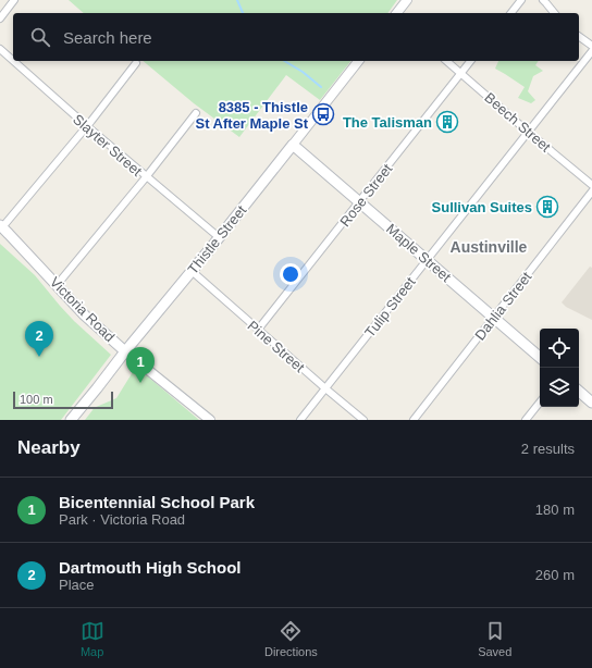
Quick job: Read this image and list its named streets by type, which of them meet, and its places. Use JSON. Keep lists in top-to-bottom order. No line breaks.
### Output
{"streets":{"main road":["Thistle Street","Maple Street","Victoria Road"],"street":["Beech Street","Slayter Street","Rose Street","Dahlia Street","Tulip Street","Pine Street"]},"crossings":[["Beech Street","Rose Street"],["Beech Street","Tulip Street"],["Slayter Street","Thistle Street"],["Rose Street","Maple Street"],["Rose Street","Pine Street"],["Thistle Street","Maple Street"],["Thistle Street","Victoria Road"],["Thistle Street","Pine Street"],["Maple Street","Dahlia Street"],["Maple Street","Tulip Street"],["Tulip Street","Pine Street"]],"districts":["Austinville"],"places":{"bus stop":["8385 - Thistle St After Maple St"],"building":["The Talisman","Sullivan Suites"]},"scale_bar":"100 m","page":{"search":"Search here","pins":["2","1"],"scale":"100 m","heading":["Nearby","2 results"],"list":[{"mark":"1","name":"Bicentennial School Park","note":"Park · Victoria Road","value":"180 m"},{"mark":"2","name":"Dartmouth High School","note":"Place","value":"260 m"}],"nav":["Map","Directions","Saved"]}}
